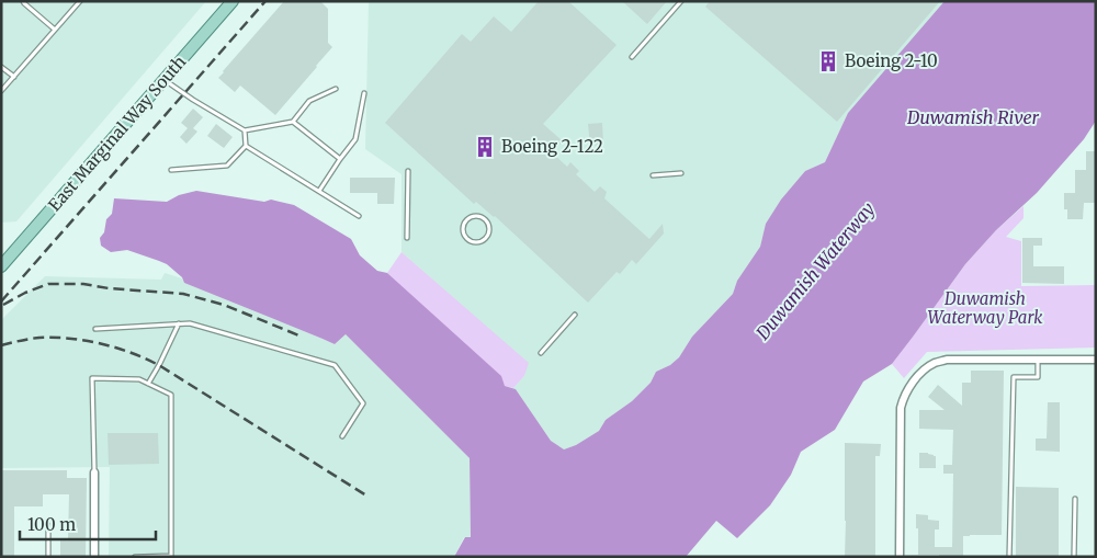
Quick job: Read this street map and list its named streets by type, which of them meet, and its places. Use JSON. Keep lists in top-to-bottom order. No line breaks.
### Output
{"streets":{"main road":["East Marginal Way South"]},"water":["Duwamish River","Duwamish Waterway"],"parks":["Duwamish Waterway Park"],"places":{"building":["Boeing 2-10","Boeing 2-122"]},"scale_bar":"100 m"}
